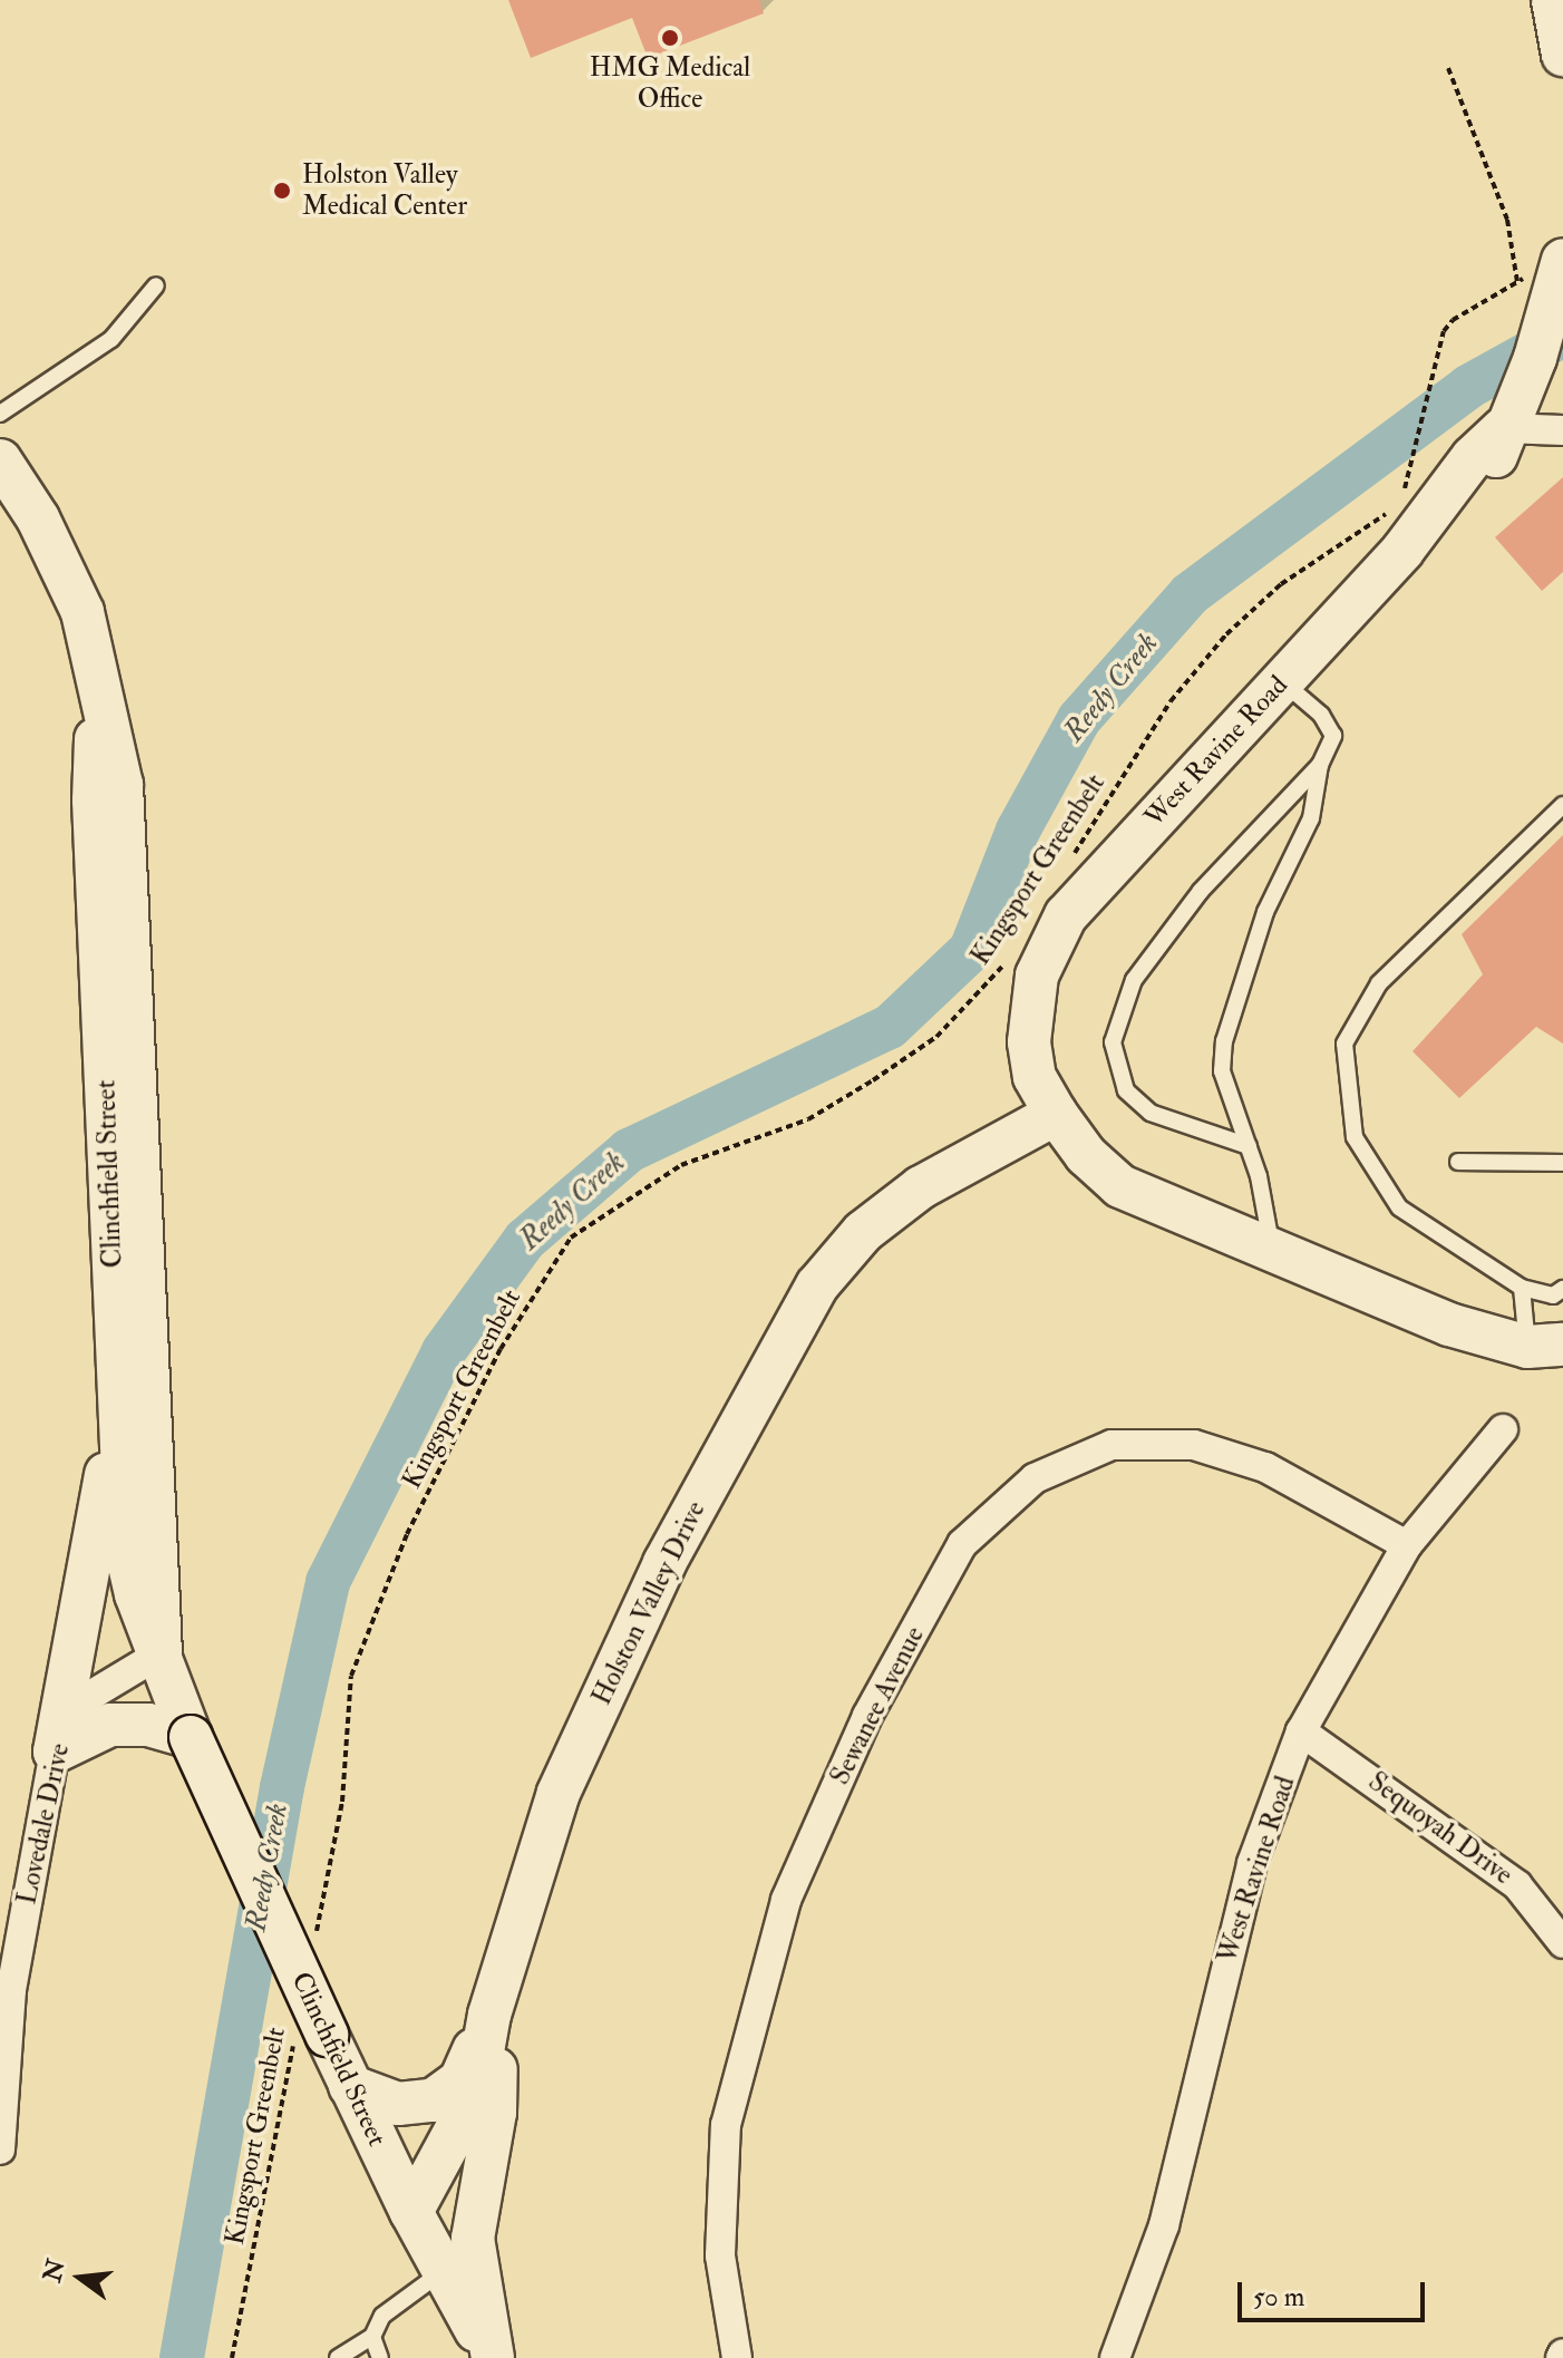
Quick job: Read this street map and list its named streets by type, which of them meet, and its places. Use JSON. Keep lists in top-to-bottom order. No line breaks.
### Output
{"streets":{"main road":["West Ravine Road","Clinchfield Street","Holston Valley Drive"],"street":["Sewanee Avenue","Lovedale Drive","Sequoyah Drive"],"path":["Kingsport Greenbelt"]},"crossings":[["West Ravine Road","Holston Valley Drive"],["West Ravine Road","Sewanee Avenue"],["West Ravine Road","Sequoyah Drive"],["Kingsport Greenbelt","Clinchfield Street"],["Clinchfield Street","Holston Valley Drive"],["Clinchfield Street","Lovedale Drive"]],"water":["Reedy Creek"],"places":["HMG Medical Office","Holston Valley Medical Center"],"scale_bar":"50 m","north":"left"}
